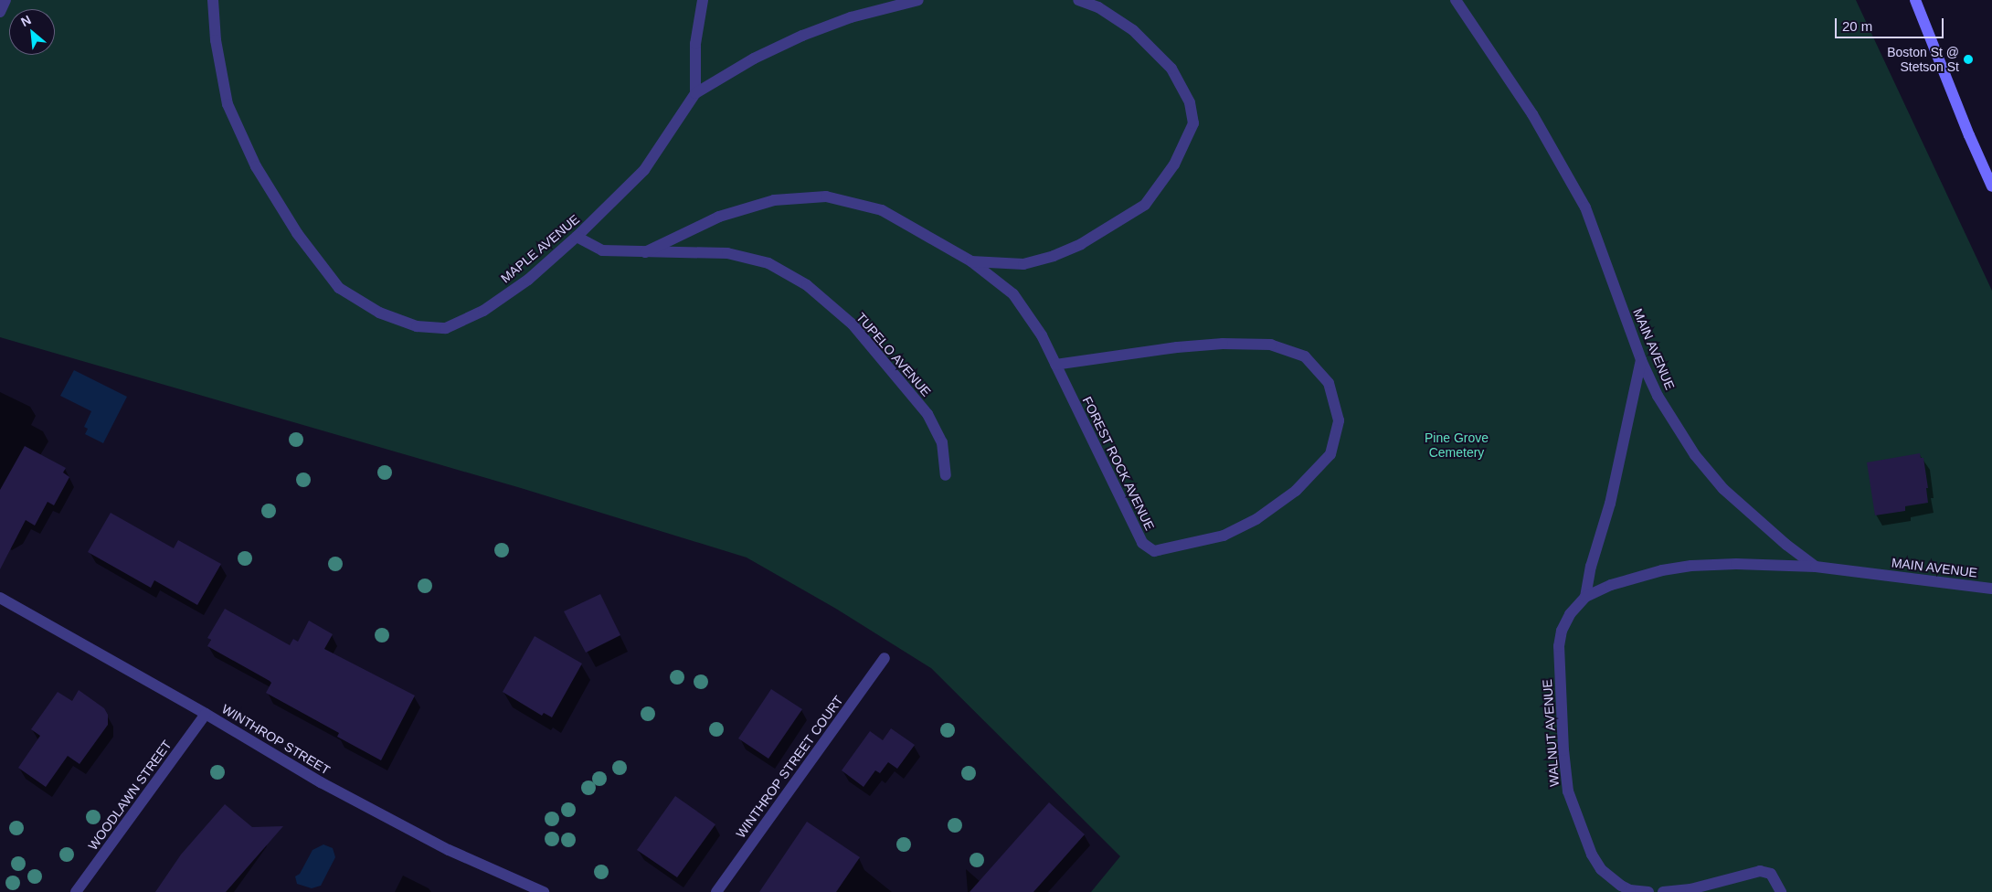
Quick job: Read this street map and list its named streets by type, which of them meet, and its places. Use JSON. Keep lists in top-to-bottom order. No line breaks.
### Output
{"streets":{"street":["MAPLE AVENUE","MAIN AVENUE","TUPELO AVENUE","FOREST ROCK AVENUE","WALNUT AVENUE","WINTHROP STREET","WINTHROP STREET COURT","WOODLAWN STREET"]},"crossings":[["MAPLE AVENUE","TUPELO AVENUE"],["MAIN AVENUE","WALNUT AVENUE"],["TUPELO AVENUE","FOREST ROCK AVENUE"],["WINTHROP STREET","WOODLAWN STREET"]],"parks":["Pine Grove Cemetery"],"places":["Boston St @ Stetson St"],"scale_bar":"20 m","north":"top left"}
